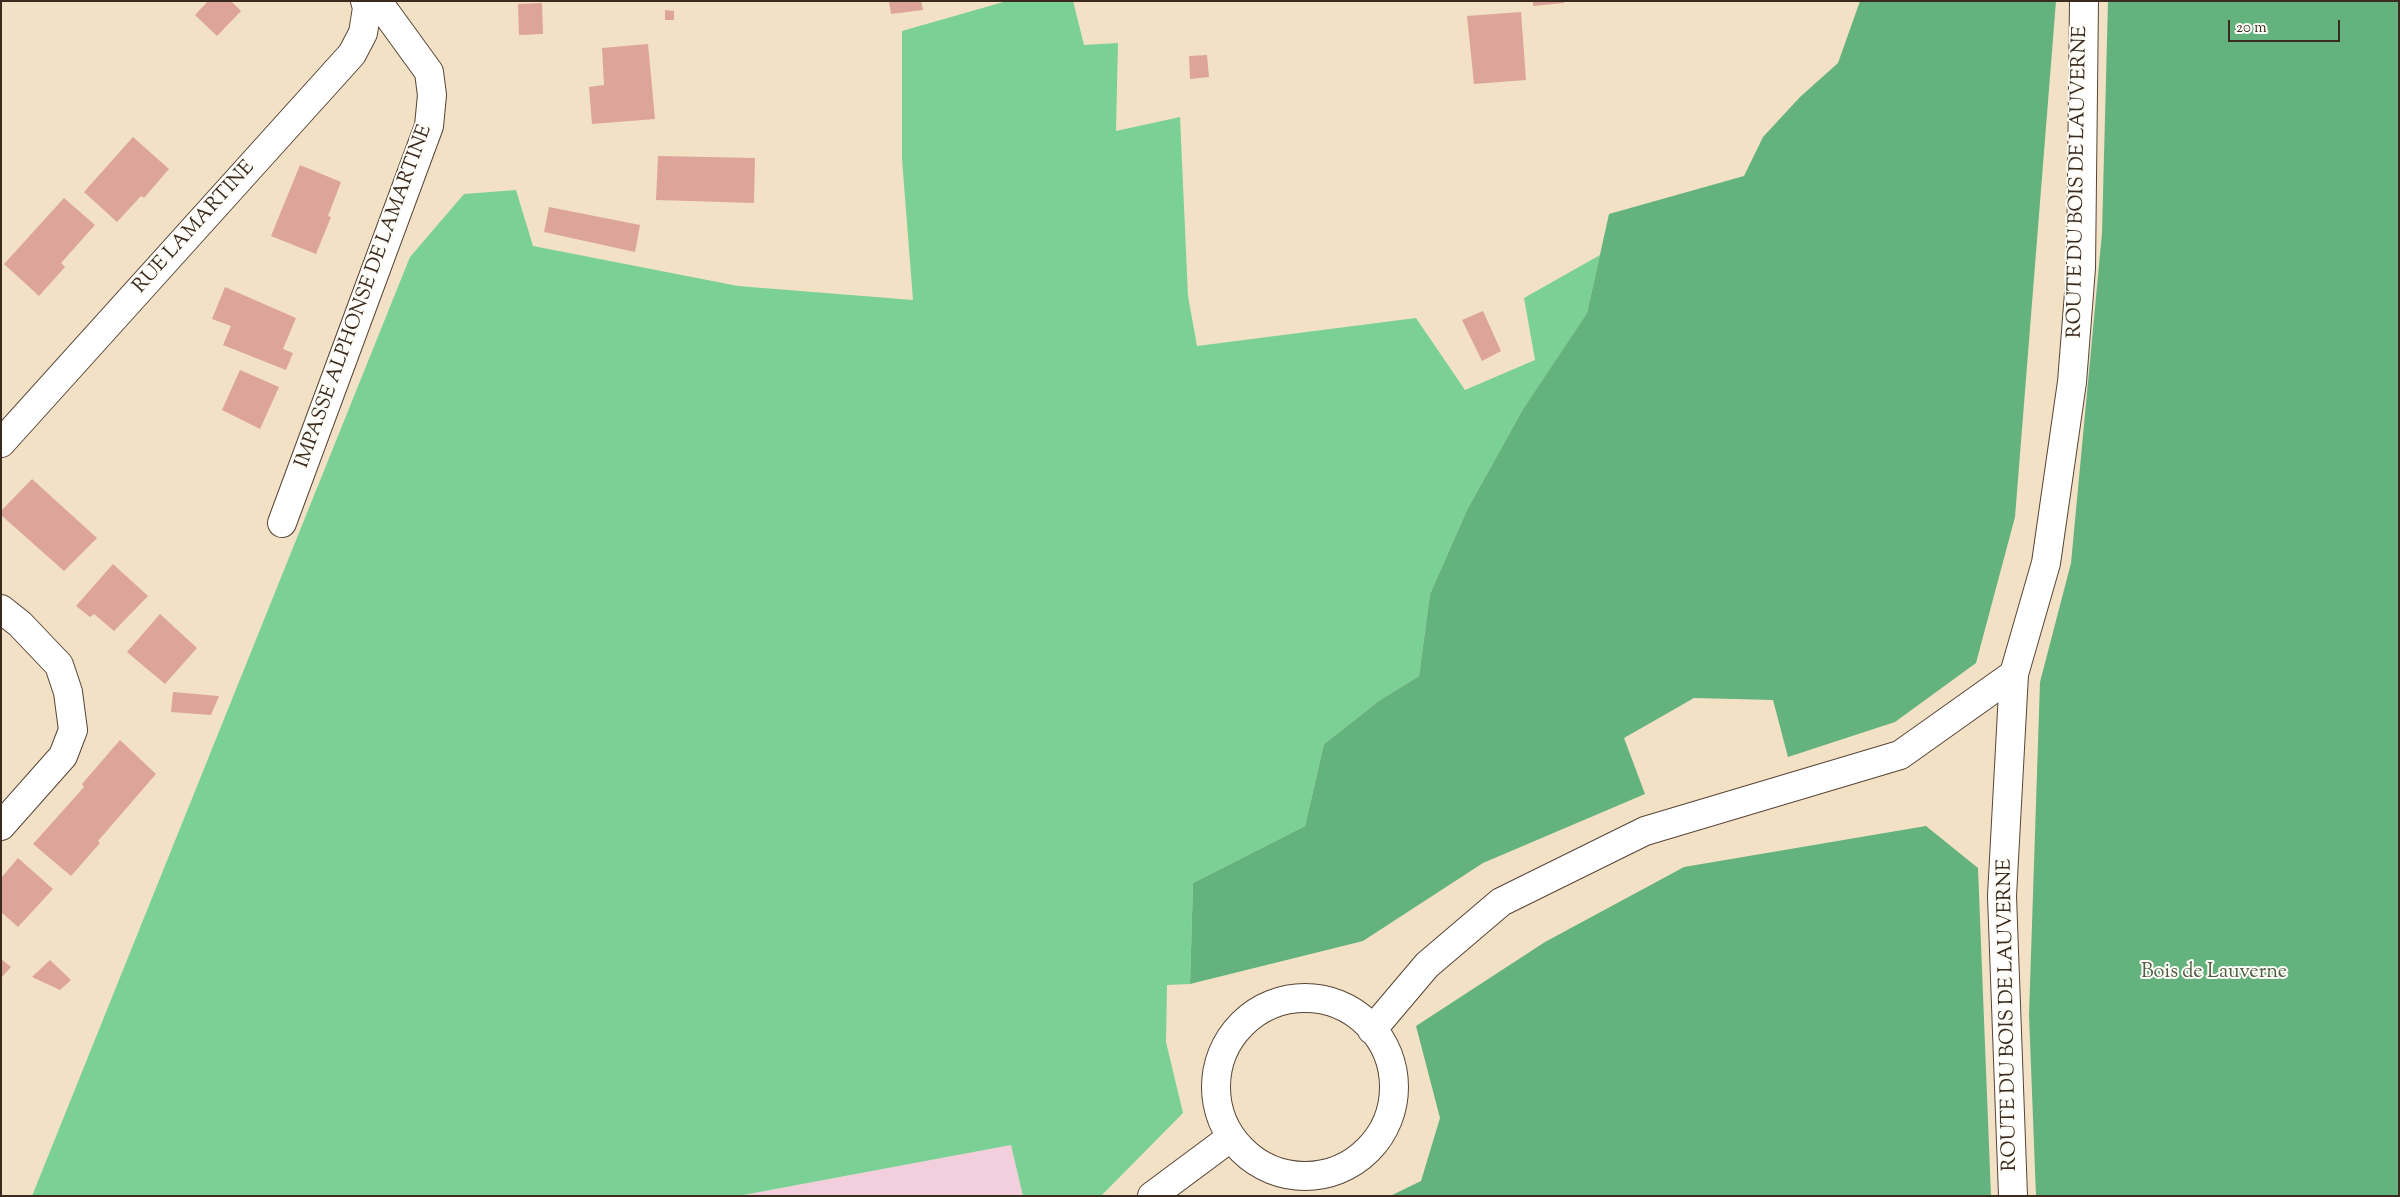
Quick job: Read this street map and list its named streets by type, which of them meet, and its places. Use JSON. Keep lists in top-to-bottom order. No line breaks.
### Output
{"streets":{"street":["ROUTE DU BOIS DE LAUVERNE","RUE LAMARTINE","IMPASSE ALPHONSE DE LAMARTINE"]},"crossings":[["RUE LAMARTINE","IMPASSE ALPHONSE DE LAMARTINE"]],"parks":["Bois de Lauverne"],"scale_bar":"20 m"}
